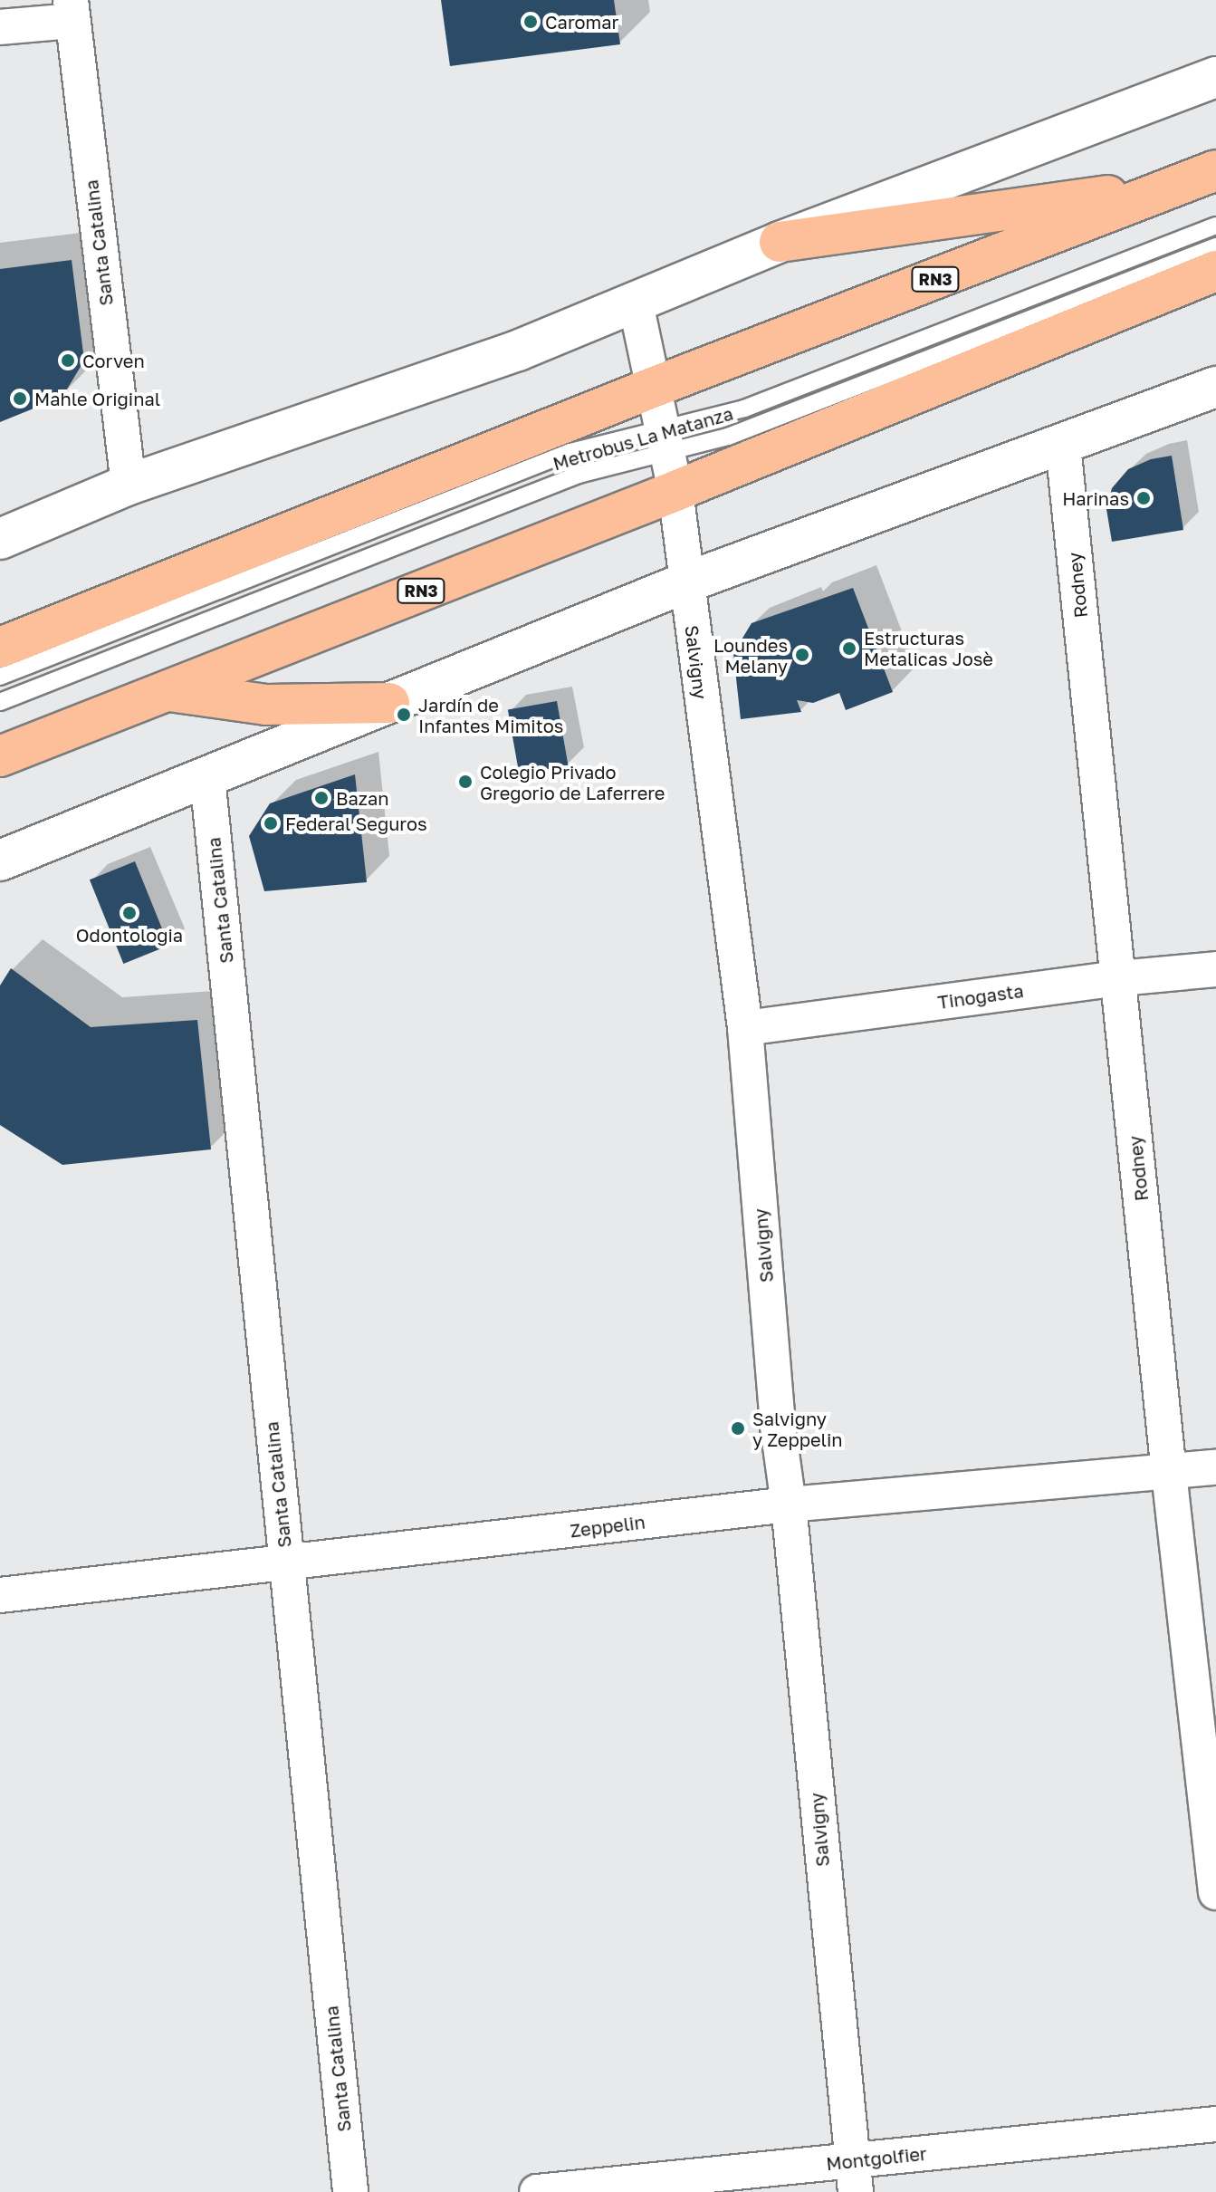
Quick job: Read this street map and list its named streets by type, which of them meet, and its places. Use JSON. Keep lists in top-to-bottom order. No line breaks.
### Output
{"streets":{"highway":["RN3"],"street":["Santa Catalina","Rodney","Salvigny","Tinogasta","Zeppelin","Montgolfier"],"lane":["Metrobus La Matanza"]},"crossings":[["Santa Catalina","Zeppelin"],["RN3","Salvigny"],["Metrobus La Matanza","Salvigny"],["Rodney","Tinogasta"],["Rodney","Zeppelin"],["Salvigny","Tinogasta"],["Salvigny","Zeppelin"],["Salvigny","Montgolfier"]],"places":["Caromar","Corven","Mahle Original","Harinas","Estructuras Metalicas Josè","Loundes Melany","Jardín de Infantes Mimitos","Colegio Privado Gregorio de Laferrere","Bazan","Federal Seguros","Odontologia","Salvigny y Zeppelin"]}
